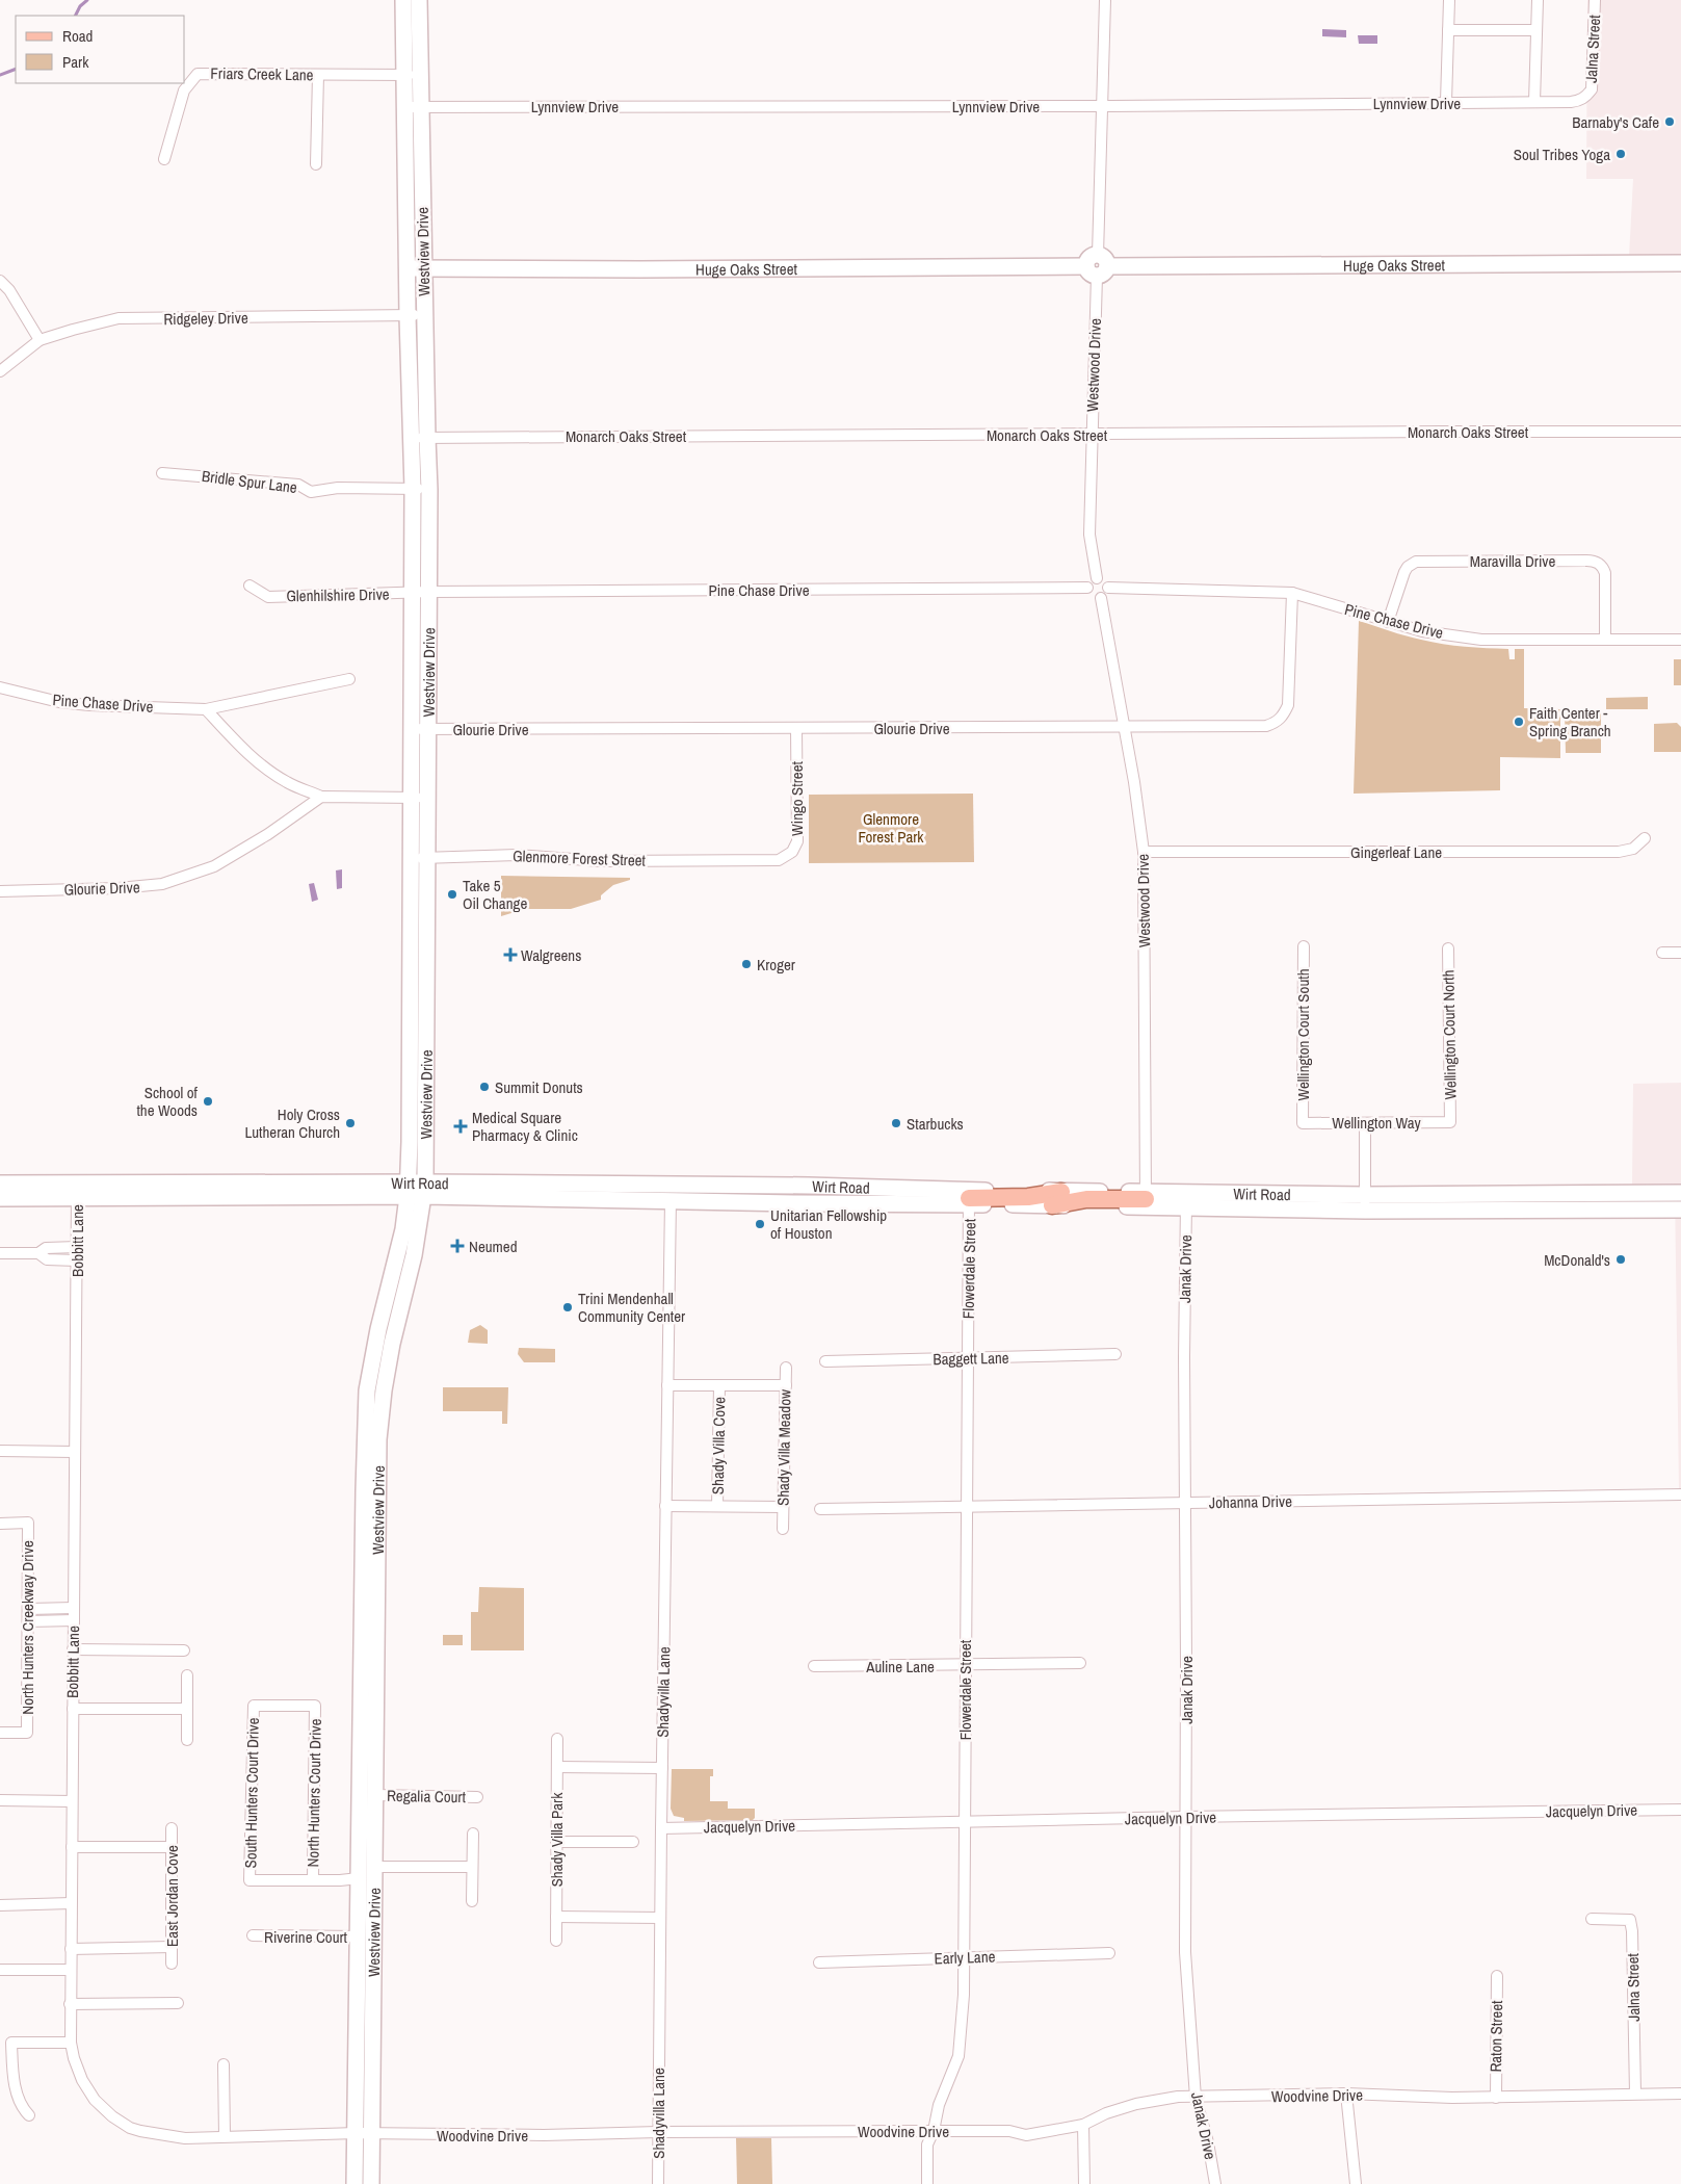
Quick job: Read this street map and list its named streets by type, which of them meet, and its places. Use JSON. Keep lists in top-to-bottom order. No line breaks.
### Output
{"streets":{"main road":["Westview Drive","Huge Oaks Street","Wirt Road"],"street":["Jalna Street","Friars Creek Lane","Lynnview Drive","Ridgeley Drive","Westwood Drive","Monarch Oaks Street","Bridle Spur Lane","Maravilla Drive","Pine Chase Drive","Glenhilshire Drive","Glourie Drive","Wingo Street","Gingerleaf Lane","Glenmore Forest Street","Wellington Court South","Wellington Court North","Wellington Way","Bobbitt Lane","Flowerdale Street","Janak Drive","Baggett Lane","Shady Villa Cove","Shady Villa Meadow","Johanna Drive","North Hunters Creekway Drive","Auline Lane","Shadyvilla Lane","South Hunters Court Drive","North Hunters Court Drive","Regalia Court","Jacquelyn Drive","Shady Villa Park","East Jordan Cove","Riverine Court","Early Lane","Raton Street","Woodvine Drive"]},"crossings":[["Jalna Street","Lynnview Drive"],["Jalna Street","Woodvine Drive"],["Friars Creek Lane","Westview Drive"],["Lynnview Drive","Westview Drive"],["Lynnview Drive","Westwood Drive"],["Westview Drive","Huge Oaks Street"],["Westview Drive","Ridgeley Drive"],["Westview Drive","Monarch Oaks Street"],["Westview Drive","Bridle Spur Lane"],["Westview Drive","Pine Chase Drive"],["Westview Drive","Glenhilshire Drive"],["Westview Drive","Glourie Drive"],["Westview Drive","Glenmore Forest Street"],["Westview Drive","Wirt Road"],["Westview Drive","Regalia Court"],["Westview Drive","Riverine Court"],["Westview Drive","Woodvine Drive"],["Huge Oaks Street","Westwood Drive"],["Westwood Drive","Monarch Oaks Street"],["Westwood Drive","Pine Chase Drive"],["Westwood Drive","Glourie Drive"],["Westwood Drive","Gingerleaf Lane"],["Westwood Drive","Wirt Road"],["Maravilla Drive","Pine Chase Drive"],["Pine Chase Drive","Glenhilshire Drive"],["Pine Chase Drive","Glourie Drive"],["Glourie Drive","Wingo Street"],["Wingo Street","Glenmore Forest Street"],["Wellington Court South","Wellington Way"],["Wellington Court North","Wellington Way"],["Wirt Road","Bobbitt Lane"],["Wirt Road","Flowerdale Street"],["Wirt Road","Janak Drive"],["Wirt Road","Shadyvilla Lane"],["Bobbitt Lane","Woodvine Drive"],["Flowerdale Street","Baggett Lane"],["Flowerdale Street","Johanna Drive"],["Flowerdale Street","Auline Lane"],["Flowerdale Street","Jacquelyn Drive"],["Flowerdale Street","Early Lane"],["Flowerdale Street","Woodvine Drive"],["Janak Drive","Johanna Drive"],["Janak Drive","Jacquelyn Drive"],["Janak Drive","Woodvine Drive"],["Shadyvilla Lane","Jacquelyn Drive"],["Shadyvilla Lane","Woodvine Drive"],["South Hunters Court Drive","North Hunters Court Drive"],["Raton Street","Woodvine Drive"]],"parks":["Glenmore Forest Park"],"places":{"other":["Barnaby's Cafe","Soul Tribes Yoga","Faith Center - Spring Branch","Take 5 Oil Change","Kroger","Summit Donuts","School of the Woods","Holy Cross Lutheran Church","Starbucks","Unitarian Fellowship of Houston","McDonald's","Trini Mendenhall Community Center"],"health":["Walgreens","Medical Square Pharmacy & Clinic","Neumed"]},"legend":["Road","Park"]}
